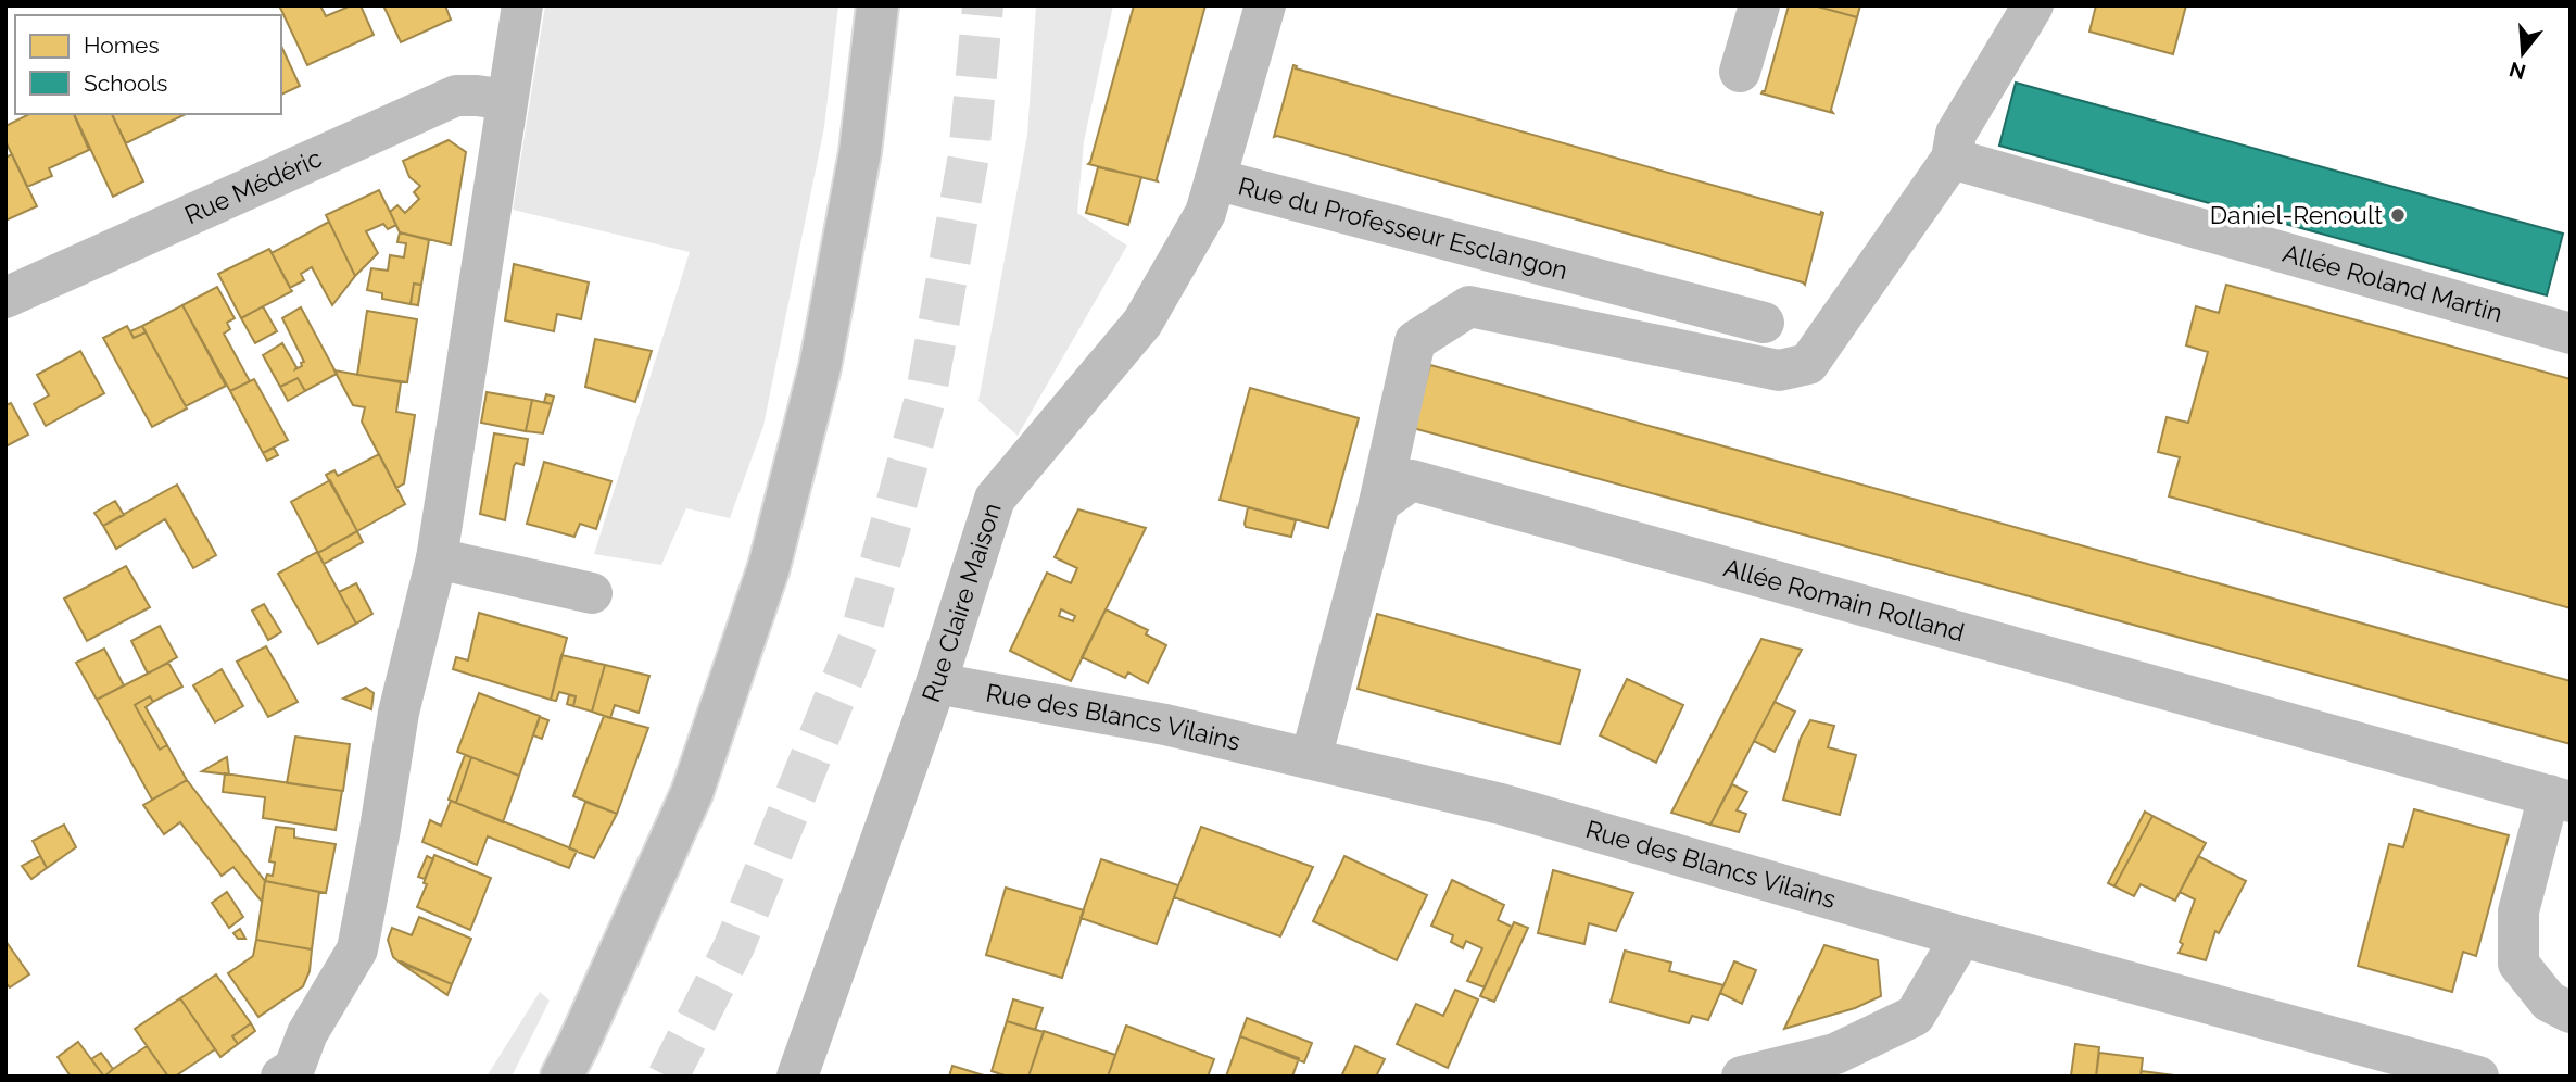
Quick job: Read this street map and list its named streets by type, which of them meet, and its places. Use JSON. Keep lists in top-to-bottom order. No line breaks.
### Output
{"streets":{"main road":["Rue Médéric","Rue du Professeur Esclangon","Allée Roland Martin","Allée Romain Rolland","Rue Claire Maison","Rue des Blancs Vilains"]},"crossings":[["Rue du Professeur Esclangon","Rue Claire Maison"],["Rue Claire Maison","Rue des Blancs Vilains"]],"places":["Daniel-Renoult"],"legend":["Homes","Schools"],"north":"bottom"}
